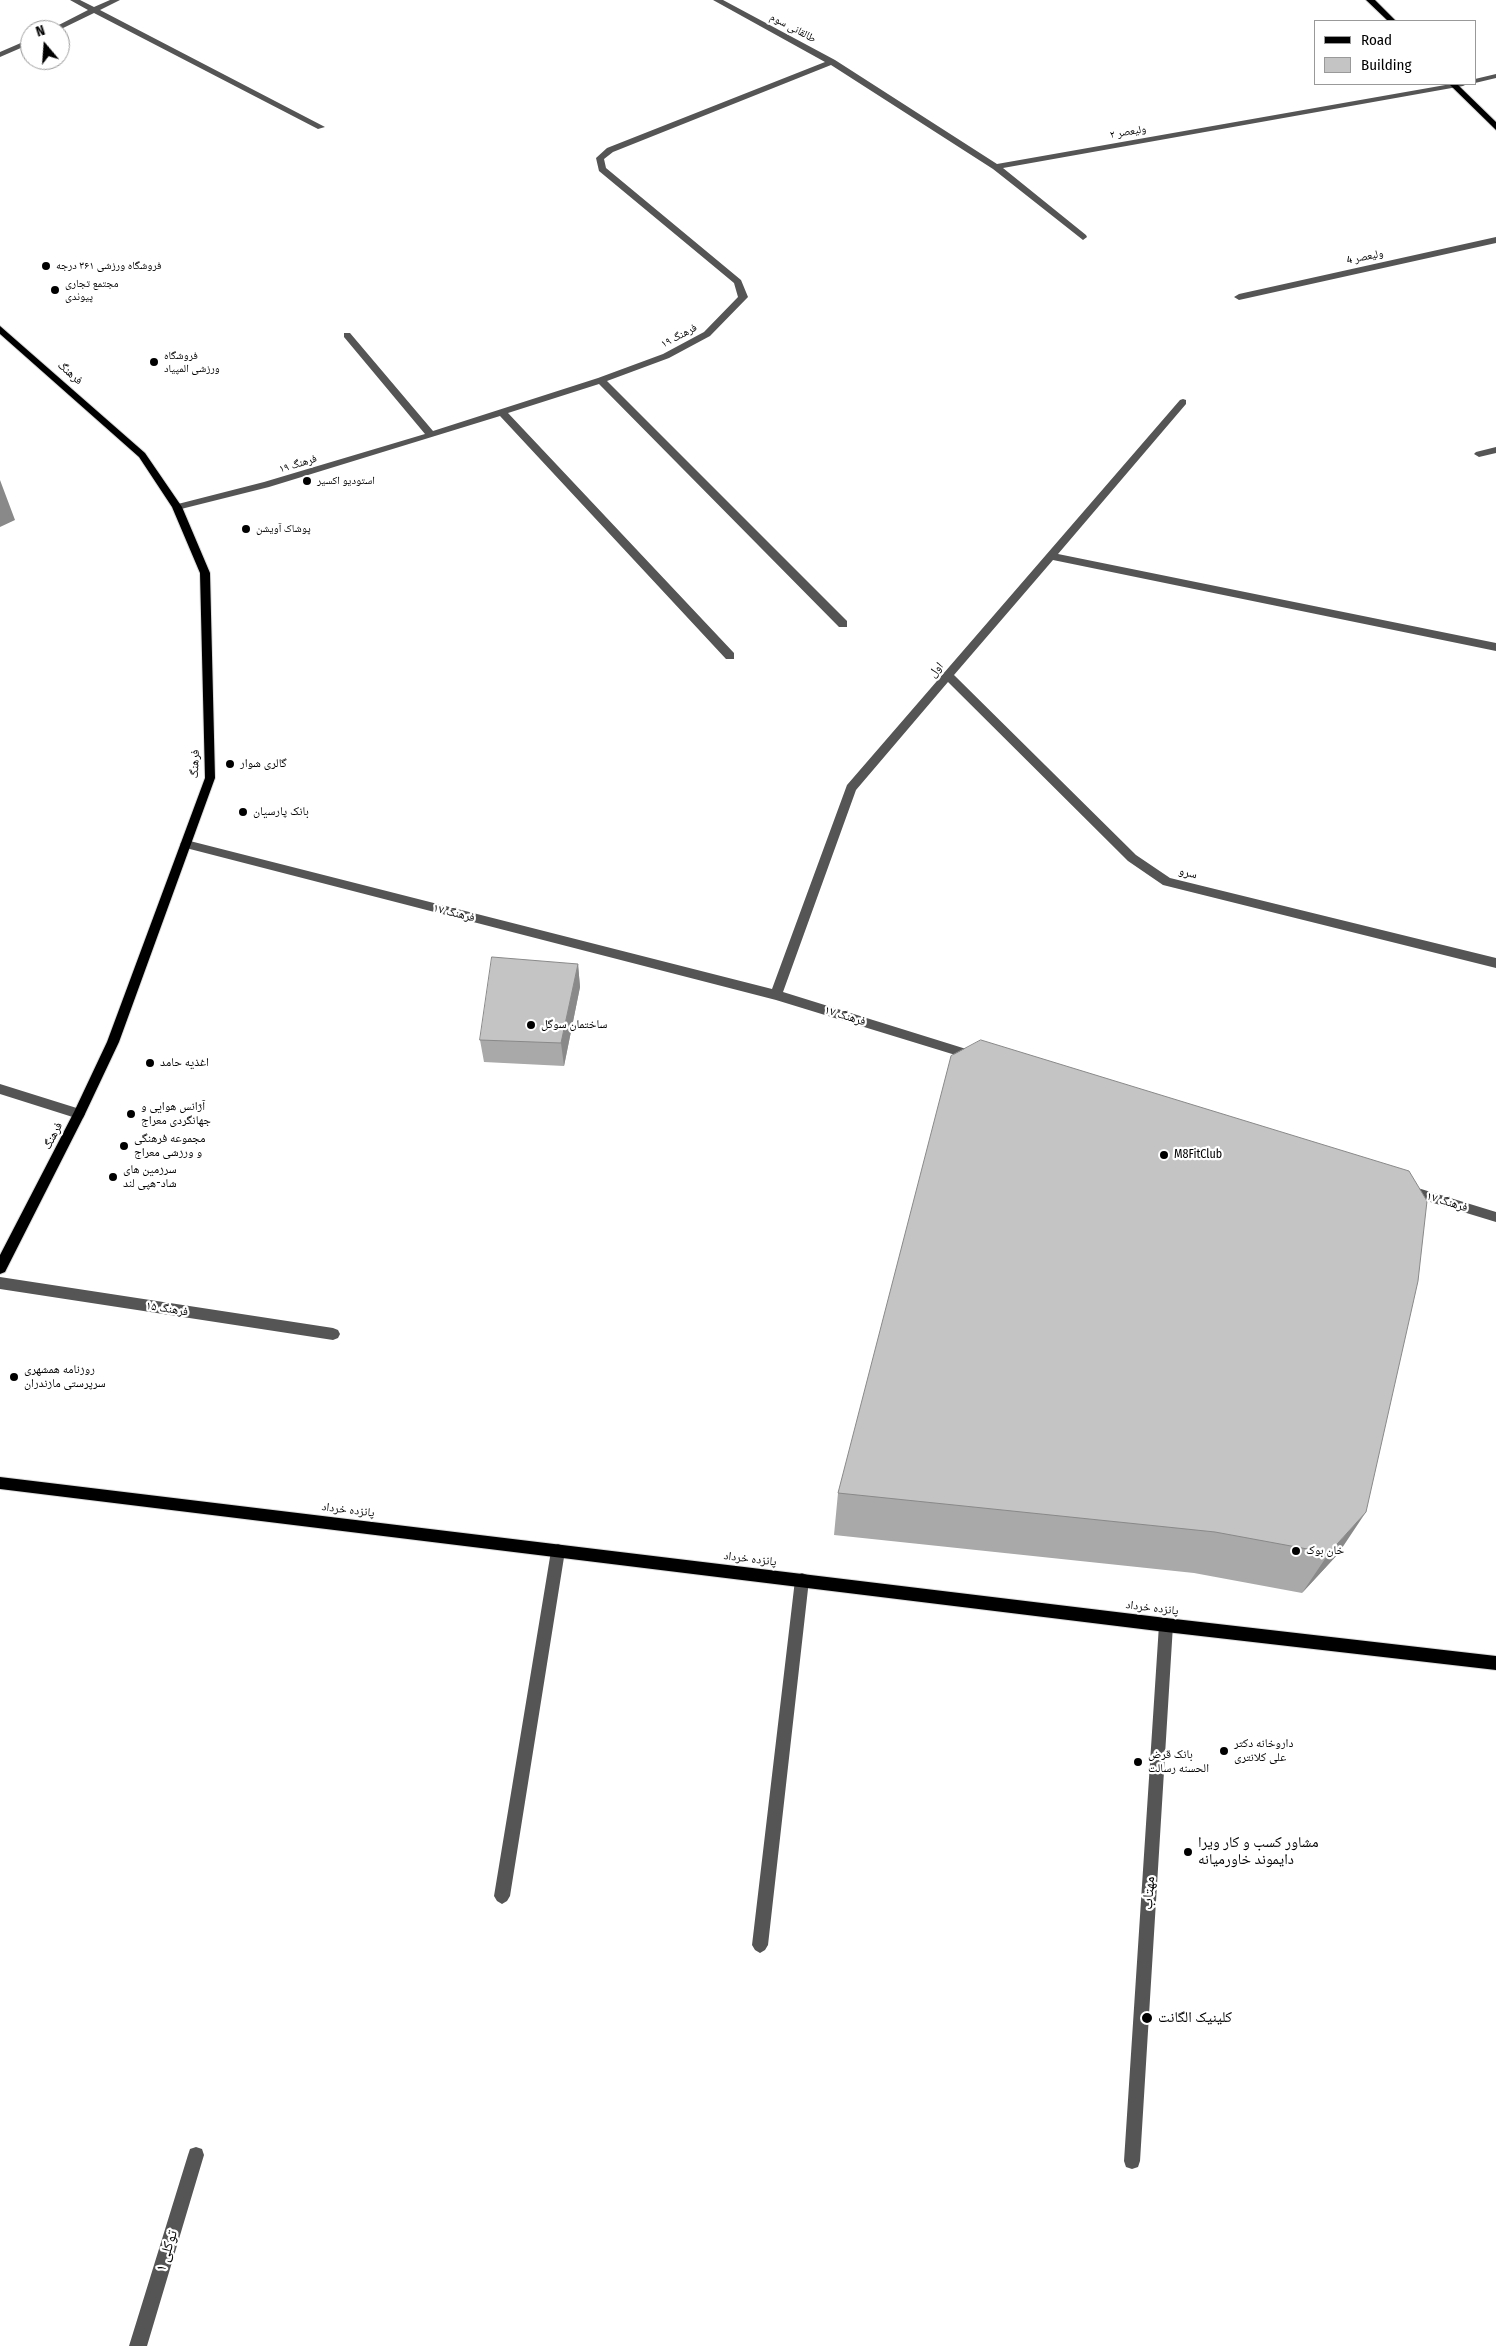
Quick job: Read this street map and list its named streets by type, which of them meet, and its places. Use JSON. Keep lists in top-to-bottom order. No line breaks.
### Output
{"streets":{"main road":["فرهنگ","پانزده خرداد"],"street":["طالقانی سوم","ولیعصر ٢","ولیعصر 4","فرهنگ ۱۹","اول","سرو","فرهنگ ۱۷","فرهنگ ۱۵","مهتاب","توکلی ۱"]},"crossings":[["طالقانی سوم","فرهنگ ۱۹"],["فرهنگ ۱۹","فرهنگ"],["فرهنگ","فرهنگ ۱۷"],["اول","سرو"],["اول","فرهنگ ۱۷"],["پانزده خرداد","مهتاب"]],"places":["فروشگاه ورزشی ۳۶۱ درجه","مجتمع تجاری پیوندی","فروشگاه ورزشی المپیاد","استودیو اکسیر","پوشاک آویشن","گالری شوار","بانک پارسیان","ساختمان سوگل","اغذیه حامد","آژانس هوایی و جهانگردی معراج","مجموعه فرهنگی و ورزشی معراج","M8FitClub","سرزمین های شاد-هپی لند","روزنامه همشهری سرپرستی مازندران","خان بوک","داروخانه دکتر علی کلانتری","بانک قرض الحسنه رسالت","مشاور کسب و کار ویرا دایموند خاورمیانه","کلینیک الگانت"],"legend":["Road","Building"],"north":"top"}
